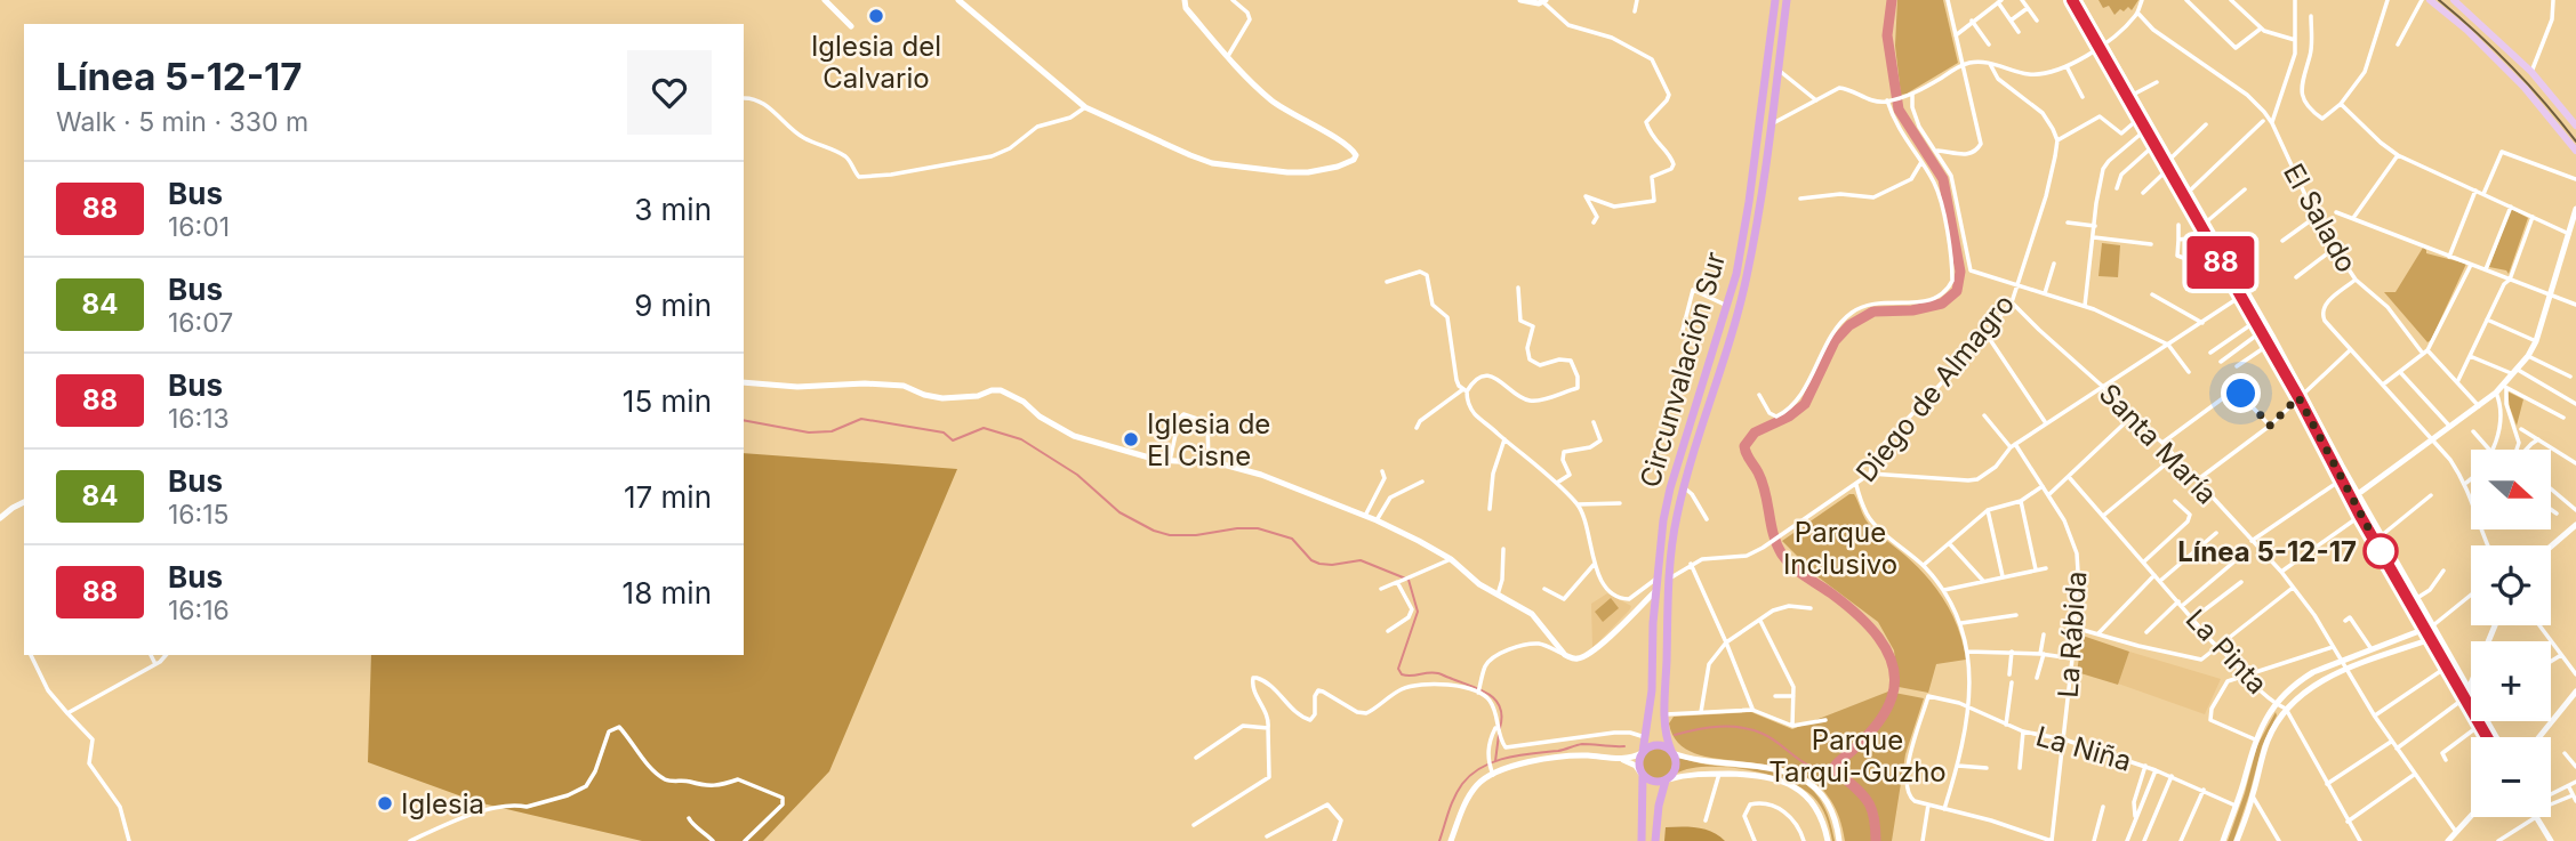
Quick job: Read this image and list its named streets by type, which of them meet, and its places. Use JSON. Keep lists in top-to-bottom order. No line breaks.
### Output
{"streets":{"highway":["Circunvalación Sur"],"street":["El Salado","Diego de Almagro","Santa María","La Rábida","La Pinta","La Niña"]},"crossings":[["Circunvalación Sur","Diego de Almagro"],["Diego de Almagro","Santa María"],["La Rábida","La Niña"]],"parks":["Parque Inclusivo","Parque Tarqui-Guzho"],"places":["Iglesia del Calvario","Iglesia de El Cisne","Línea 5-12-17","Iglesia"],"lines":["bus line 88"],"north":"right","page":{"on_map":"88","heading":["Línea 5-12-17","Walk · 5 min · 330 m"],"list":[{"mark":"88","name":"Bus","note":"16:01","value":"3 min"},{"mark":"84","name":"Bus","note":"16:07","value":"9 min"},{"mark":"88","name":"Bus","note":"16:13","value":"15 min"},{"mark":"84","name":"Bus","note":"16:15","value":"17 min"},{"mark":"88","name":"Bus","note":"16:16","value":"18 min"}],"map_buttons":["+","−"]}}
